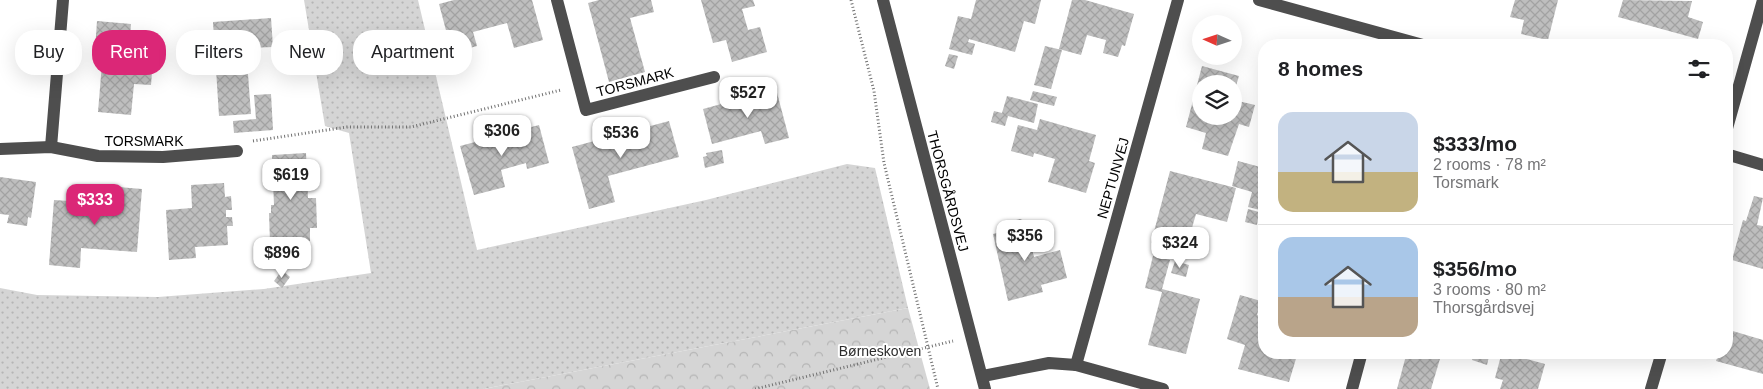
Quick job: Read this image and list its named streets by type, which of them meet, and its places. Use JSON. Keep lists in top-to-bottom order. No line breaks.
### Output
{"streets":{"street":["TORSMARK","NEPTUNVEJ","THORSGÅRDSVEJ"]},"parks":["Børneskoven"],"north":"left","page":{"chip":["Buy","Rent","Filters","New","Apartment"],"heading":"8 homes","price":["$527","$306","$536","$619","$333","$356","$324","$896"],"list":[{"name":"$333/mo","note":"2 rooms · 78 m² · Torsmark"},{"name":"$356/mo","note":"3 rooms · 80 m² · Thorsgårdsvej"}]}}
